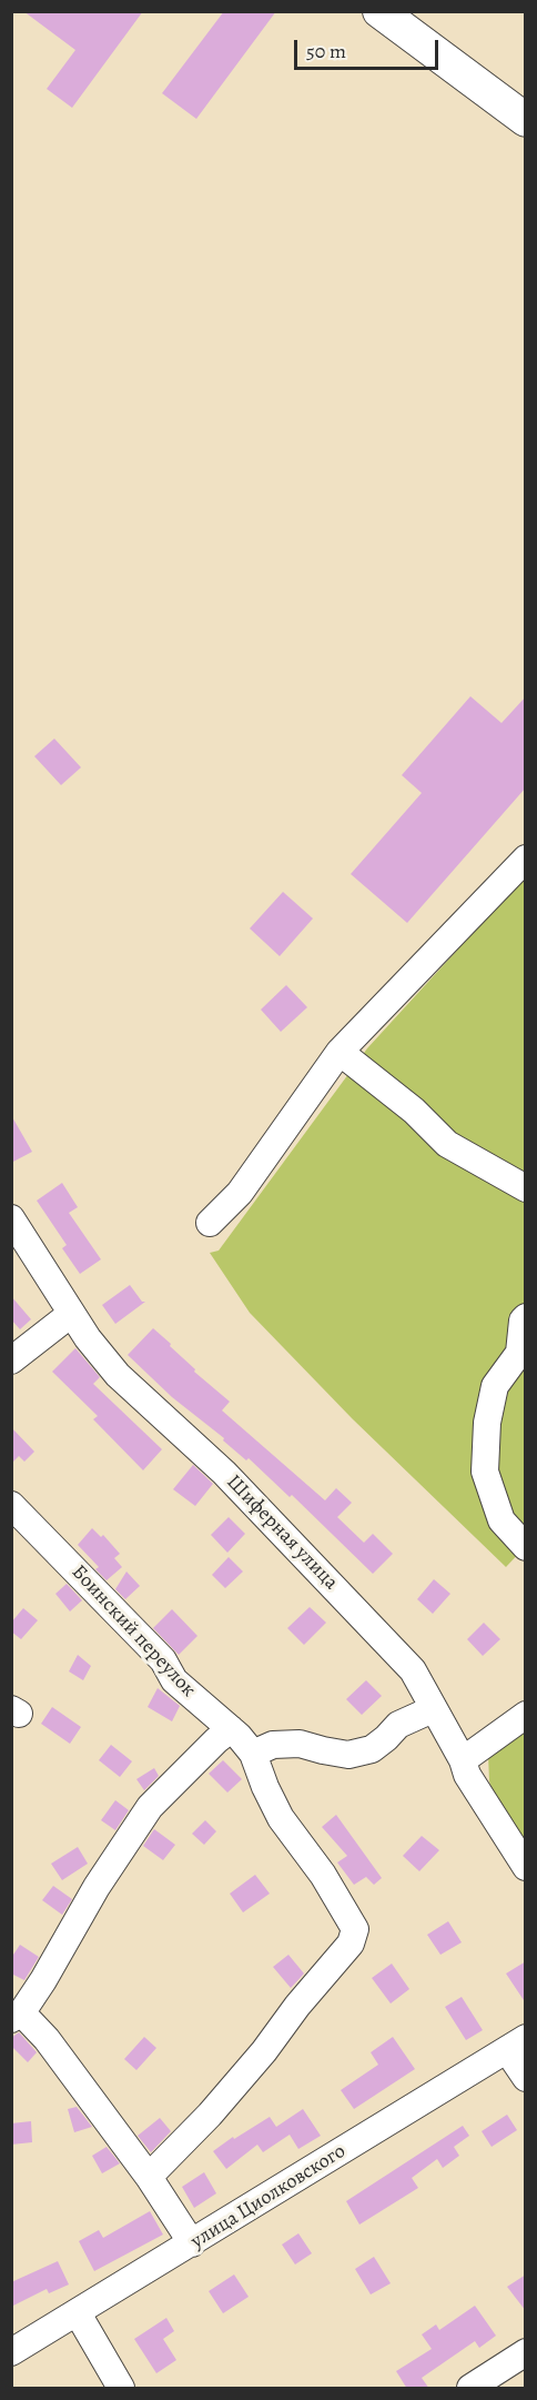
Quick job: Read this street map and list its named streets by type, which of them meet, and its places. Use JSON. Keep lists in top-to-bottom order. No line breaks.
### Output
{"streets":{"street":["Шиферная улица","Боинский переулок","улица Циолковского"]},"scale_bar":"50 m"}
